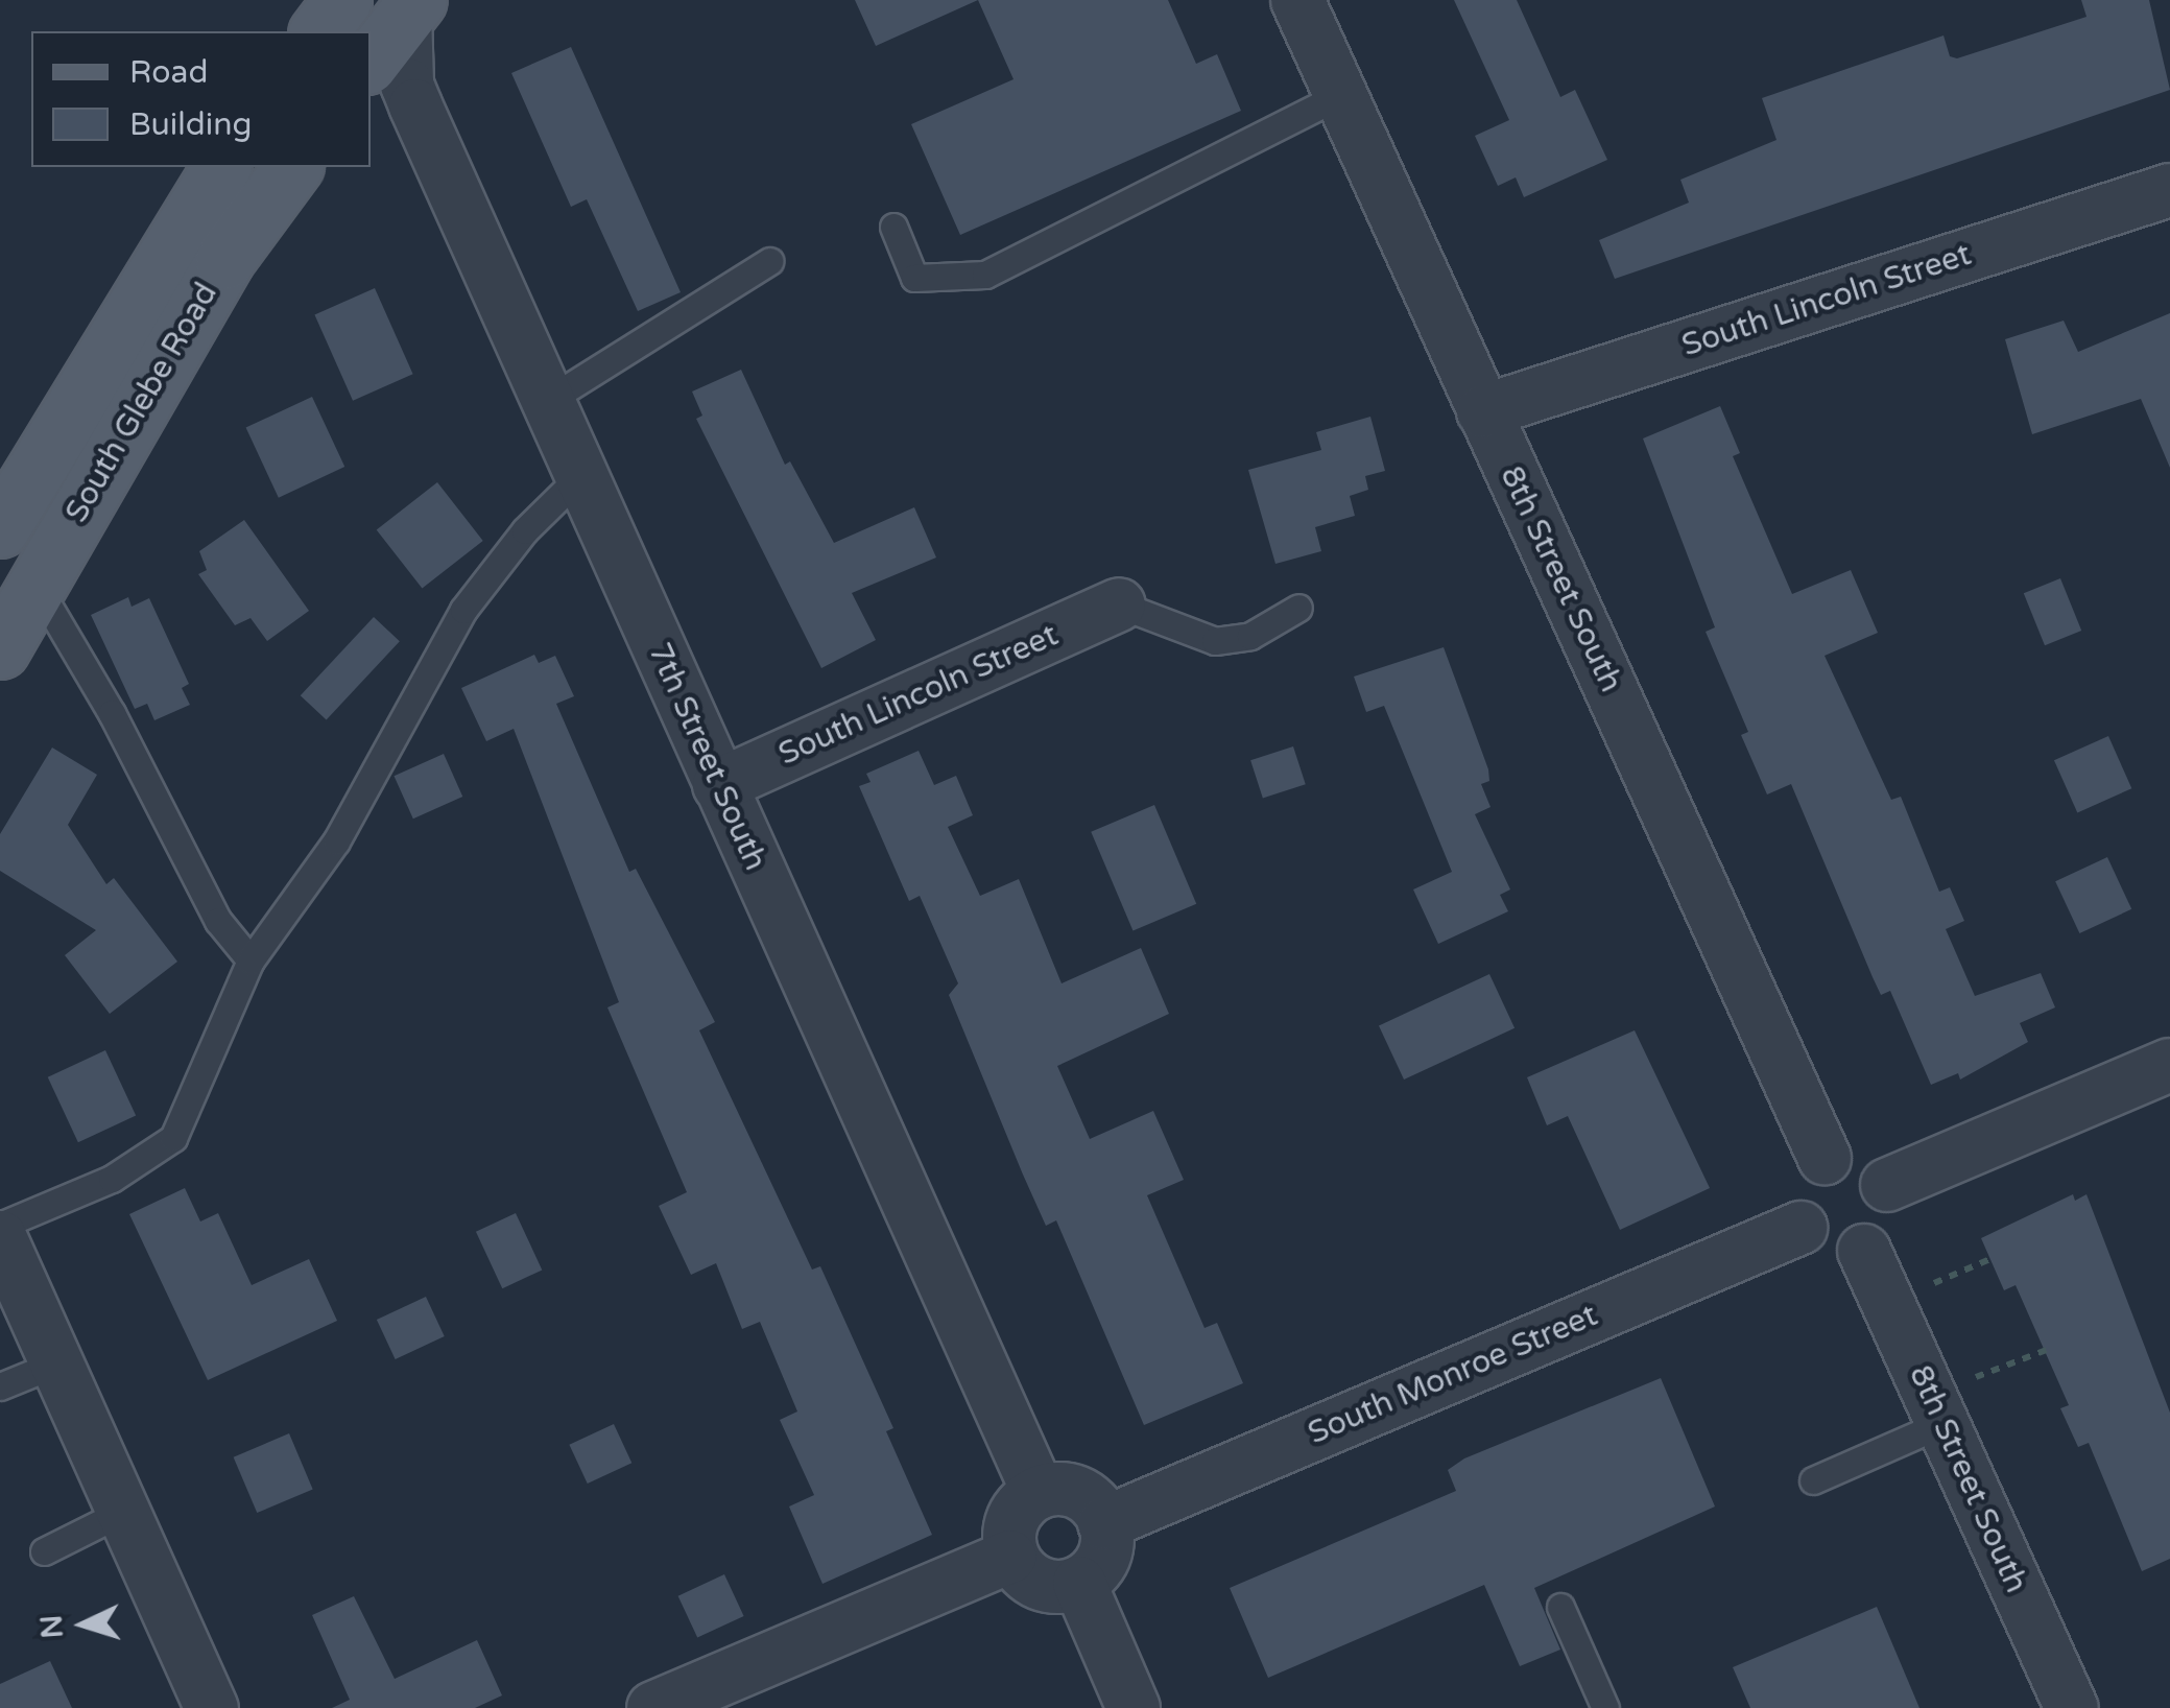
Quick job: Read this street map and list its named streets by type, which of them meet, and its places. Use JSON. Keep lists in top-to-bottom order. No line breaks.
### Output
{"streets":{"main road":["South Glebe Road"],"street":["South Lincoln Street","8th Street South","7th Street South","South Monroe Street"]},"crossings":[["South Lincoln Street","8th Street South"],["South Lincoln Street","7th Street South"],["8th Street South","South Monroe Street"],["7th Street South","South Monroe Street"]],"legend":["Road","Building"],"north":"left"}
